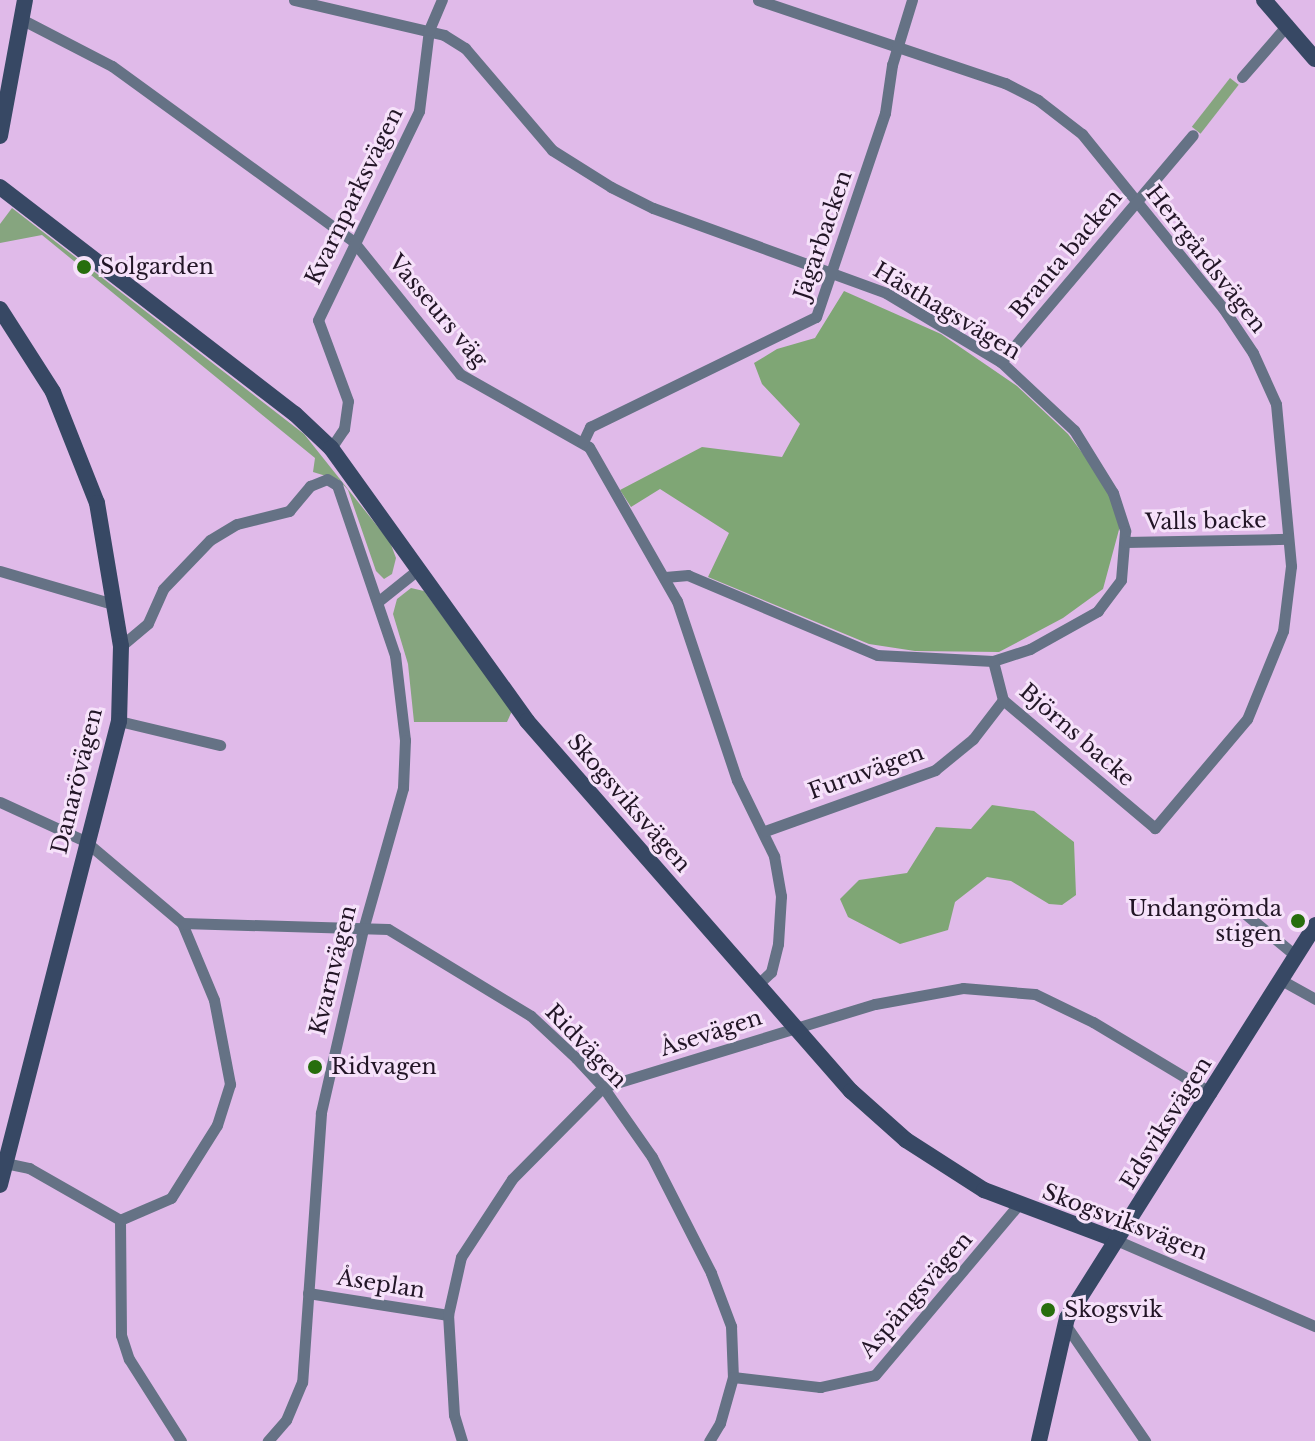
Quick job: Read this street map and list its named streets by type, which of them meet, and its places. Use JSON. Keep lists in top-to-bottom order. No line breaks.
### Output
{"streets":{"street":["Kvarnparksvägen","Jägarbacken","Branta backen","Herrgårdsvägen","Vasseurs väg","Hästhagsvägen","Valls backe","Björns backe","Furuvägen","Danarövägen","Skogsviksvägen","Kvarnvägen","Åsevägen","Ridvägen","Edsviksvägen","Åseplan","Aspängsvägen"]},"crossings":[["Kvarnparksvägen","Vasseurs väg"],["Kvarnparksvägen","Hästhagsvägen"],["Kvarnparksvägen","Skogsviksvägen"],["Jägarbacken","Herrgårdsvägen"],["Jägarbacken","Vasseurs väg"],["Jägarbacken","Hästhagsvägen"],["Branta backen","Herrgårdsvägen"],["Branta backen","Hästhagsvägen"],["Herrgårdsvägen","Valls backe"],["Herrgårdsvägen","Björns backe"],["Vasseurs väg","Hästhagsvägen"],["Vasseurs väg","Furuvägen"],["Vasseurs väg","Skogsviksvägen"],["Hästhagsvägen","Valls backe"],["Hästhagsvägen","Björns backe"],["Björns backe","Furuvägen"],["Danarövägen","Kvarnvägen"],["Skogsviksvägen","Åsevägen"],["Skogsviksvägen","Edsviksvägen"],["Skogsviksvägen","Aspängsvägen"],["Kvarnvägen","Ridvägen"],["Kvarnvägen","Åseplan"],["Åsevägen","Ridvägen"],["Åsevägen","Edsviksvägen"],["Åsevägen","Åseplan"],["Ridvägen","Aspängsvägen"]],"places":["Solgarden","Undangömda stigen","Ridvagen","Skogsvik"]}
